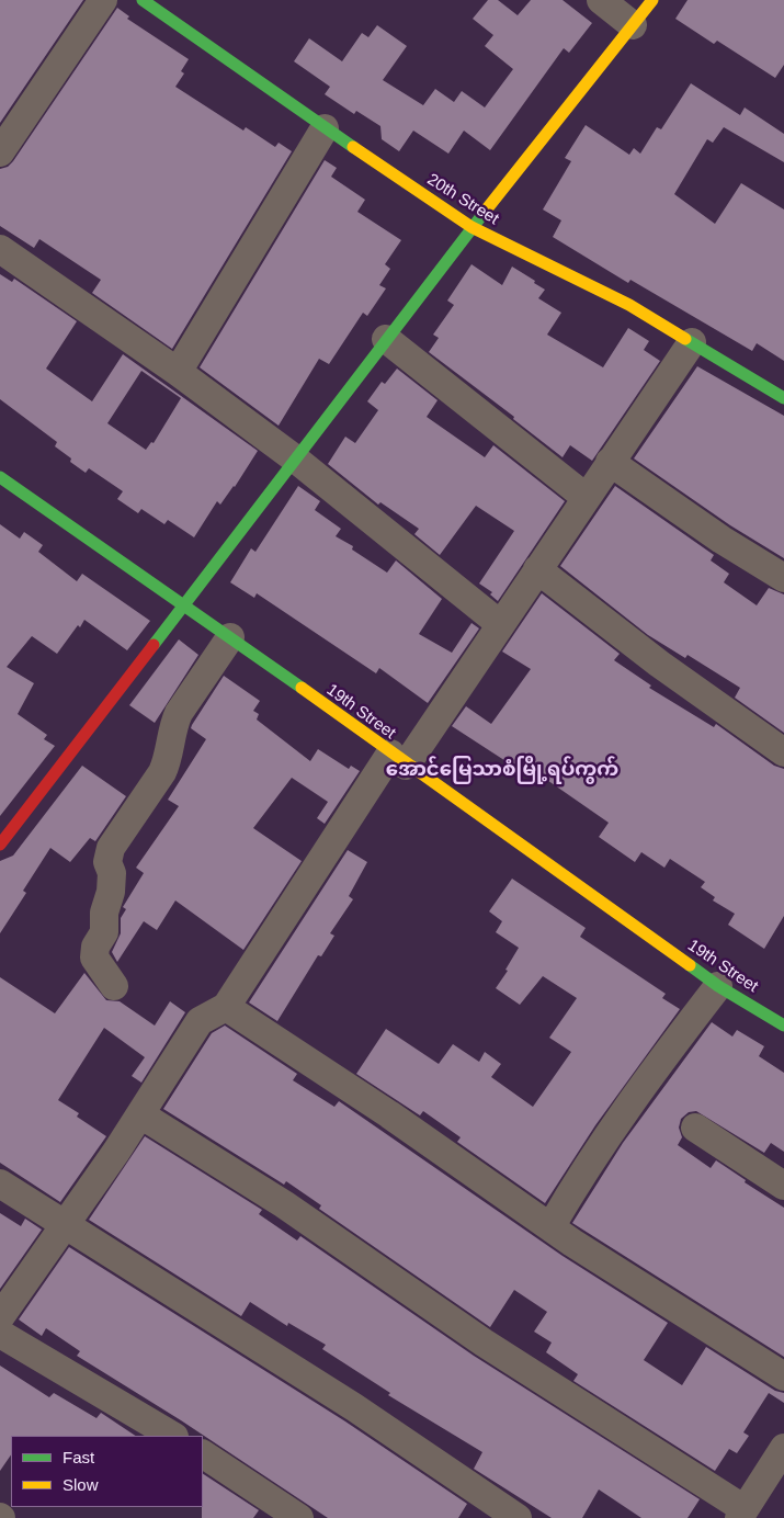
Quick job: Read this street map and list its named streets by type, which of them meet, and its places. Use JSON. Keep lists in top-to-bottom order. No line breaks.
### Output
{"streets":{"street":["20th Street","19th Street"]},"districts":["အောင်မြေသာစံမြို့ရပ်ကွက်"],"legend":["Fast","Slow"]}
